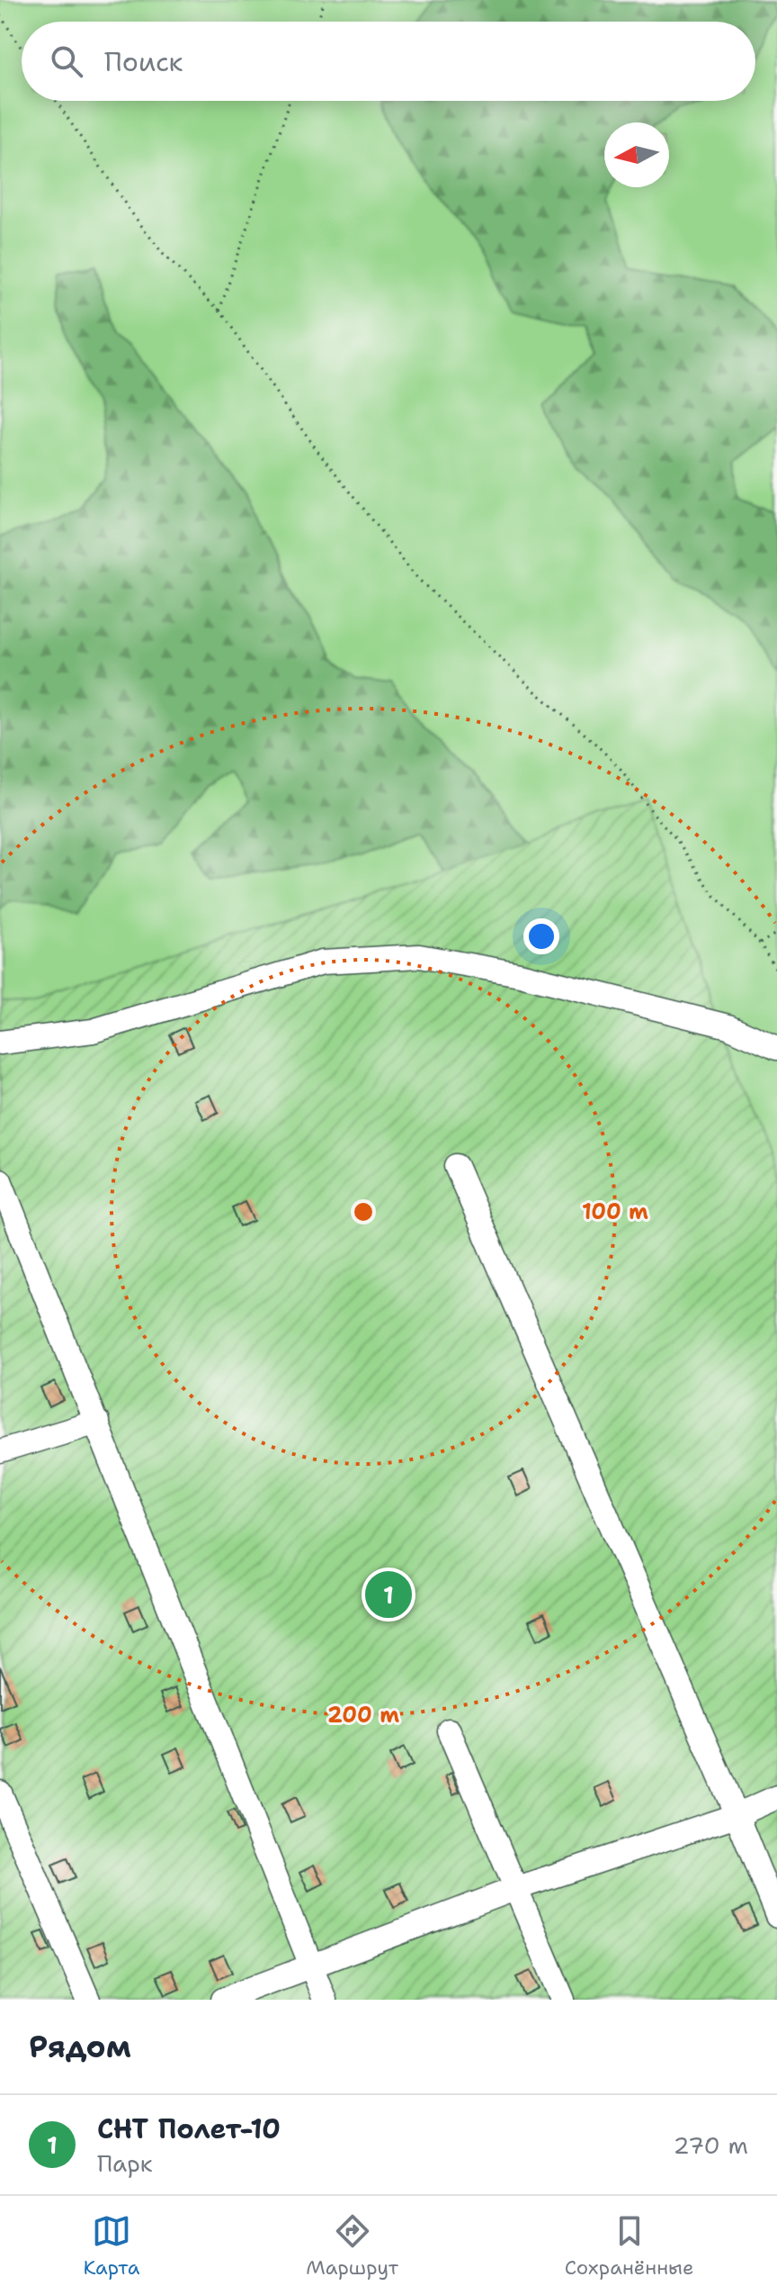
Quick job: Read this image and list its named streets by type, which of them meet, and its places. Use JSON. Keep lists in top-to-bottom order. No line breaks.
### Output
{"north":"left","page":{"search":"Поиск","pins":"1","heading":"Рядом","list":[{"mark":"1","name":"СНТ Полет-10","note":"Парк","value":"270 m"}],"nav":["Карта","Маршрут","Сохранённые"]},"rings":["100 m","200 m"]}
